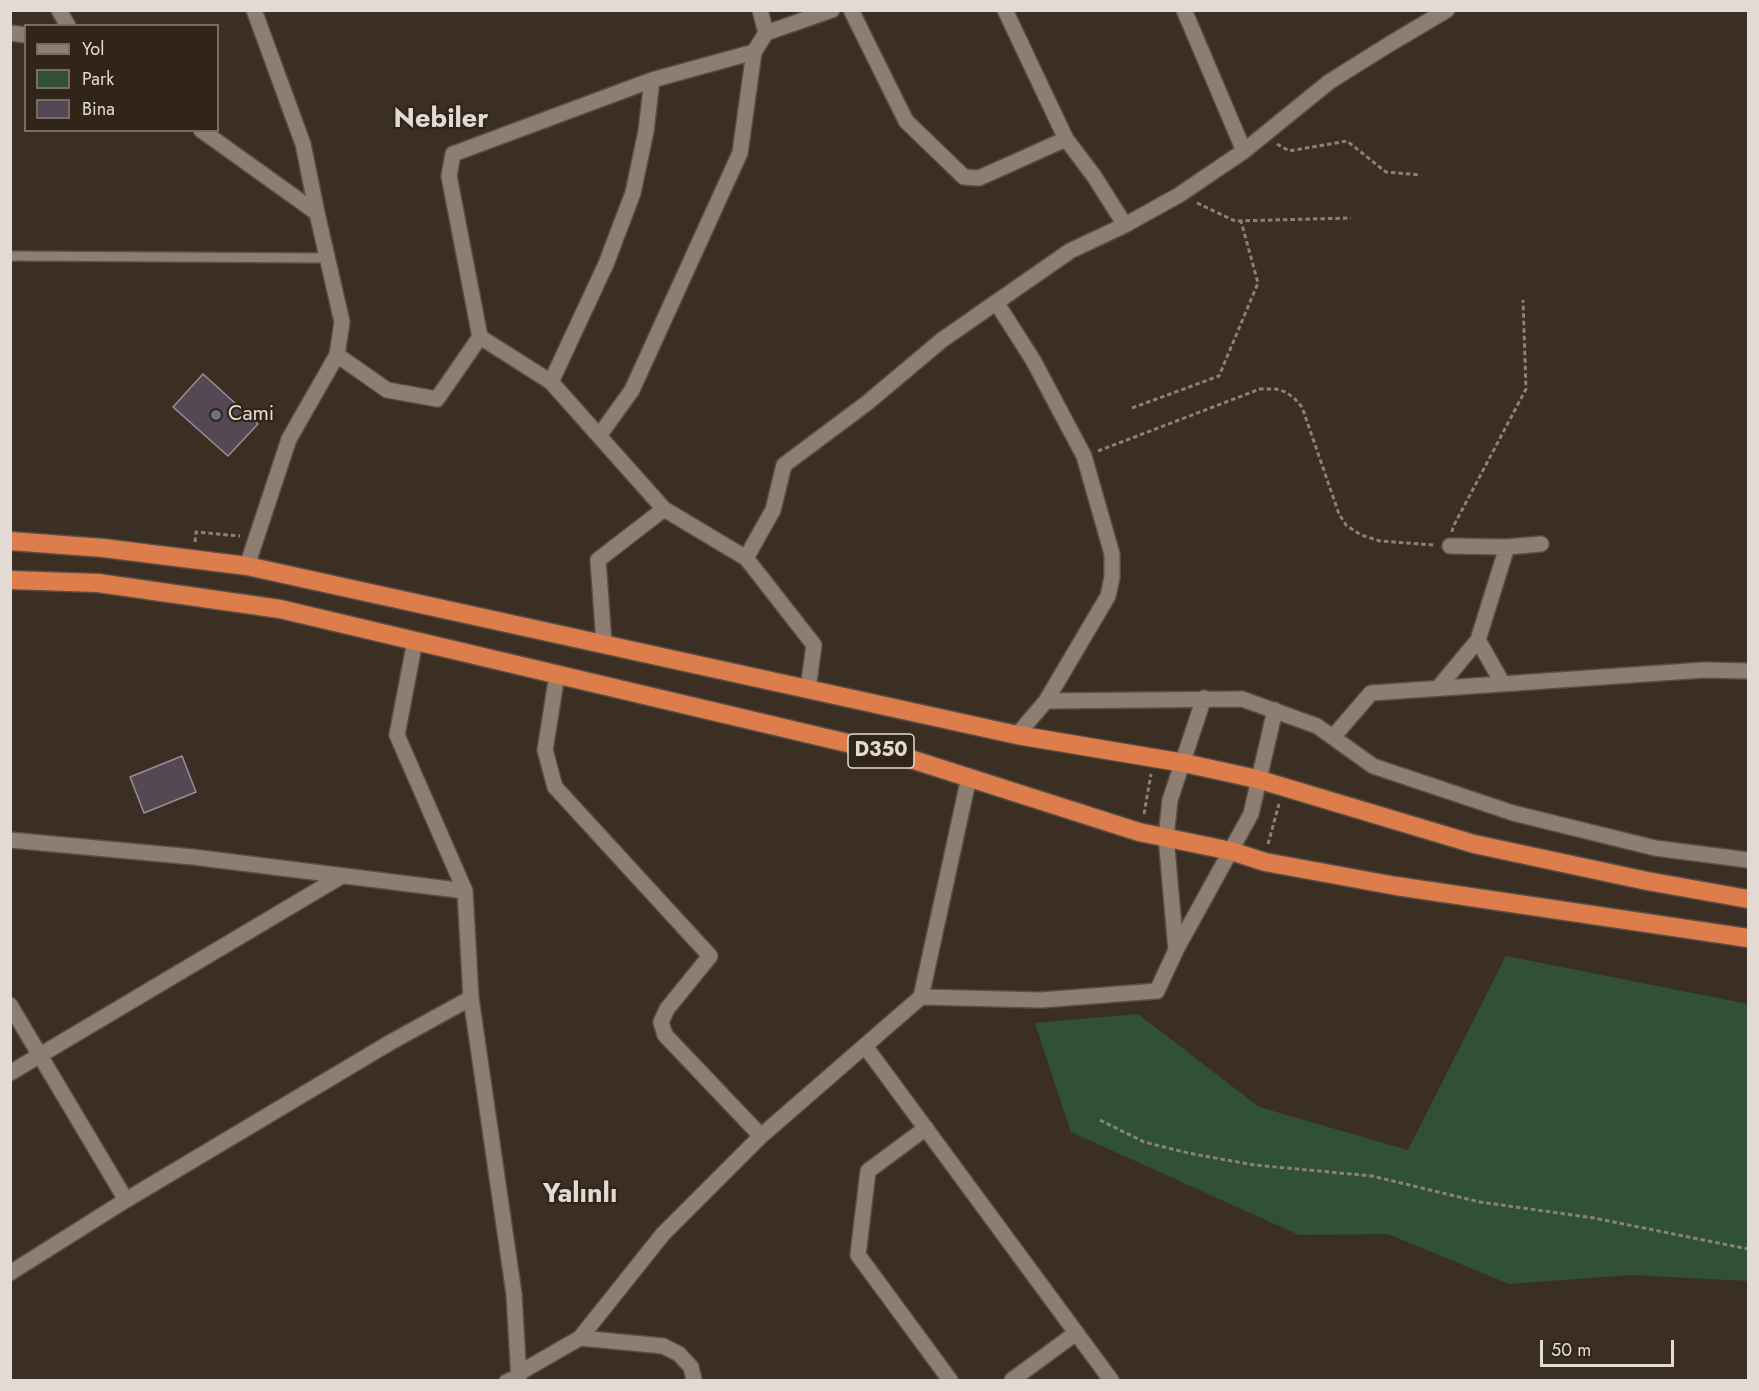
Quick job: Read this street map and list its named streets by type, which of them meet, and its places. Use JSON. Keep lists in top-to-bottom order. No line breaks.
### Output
{"streets":{"highway":["D350"]},"districts":["Nebiler","Yalınlı"],"places":["Cami"],"legend":["Yol","Park","Bina"],"scale_bar":"50 m"}
